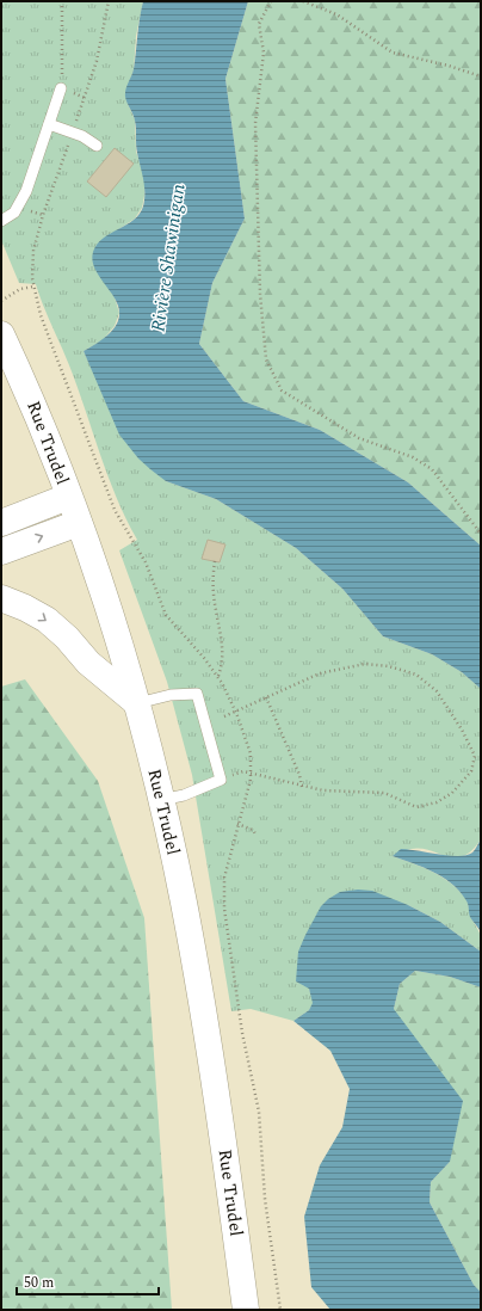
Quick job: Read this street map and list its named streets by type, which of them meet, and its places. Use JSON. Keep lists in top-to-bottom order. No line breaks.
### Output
{"streets":{"main road":["Rue Trudel"]},"water":["Rivière Shawinigan"],"scale_bar":"50 m"}
